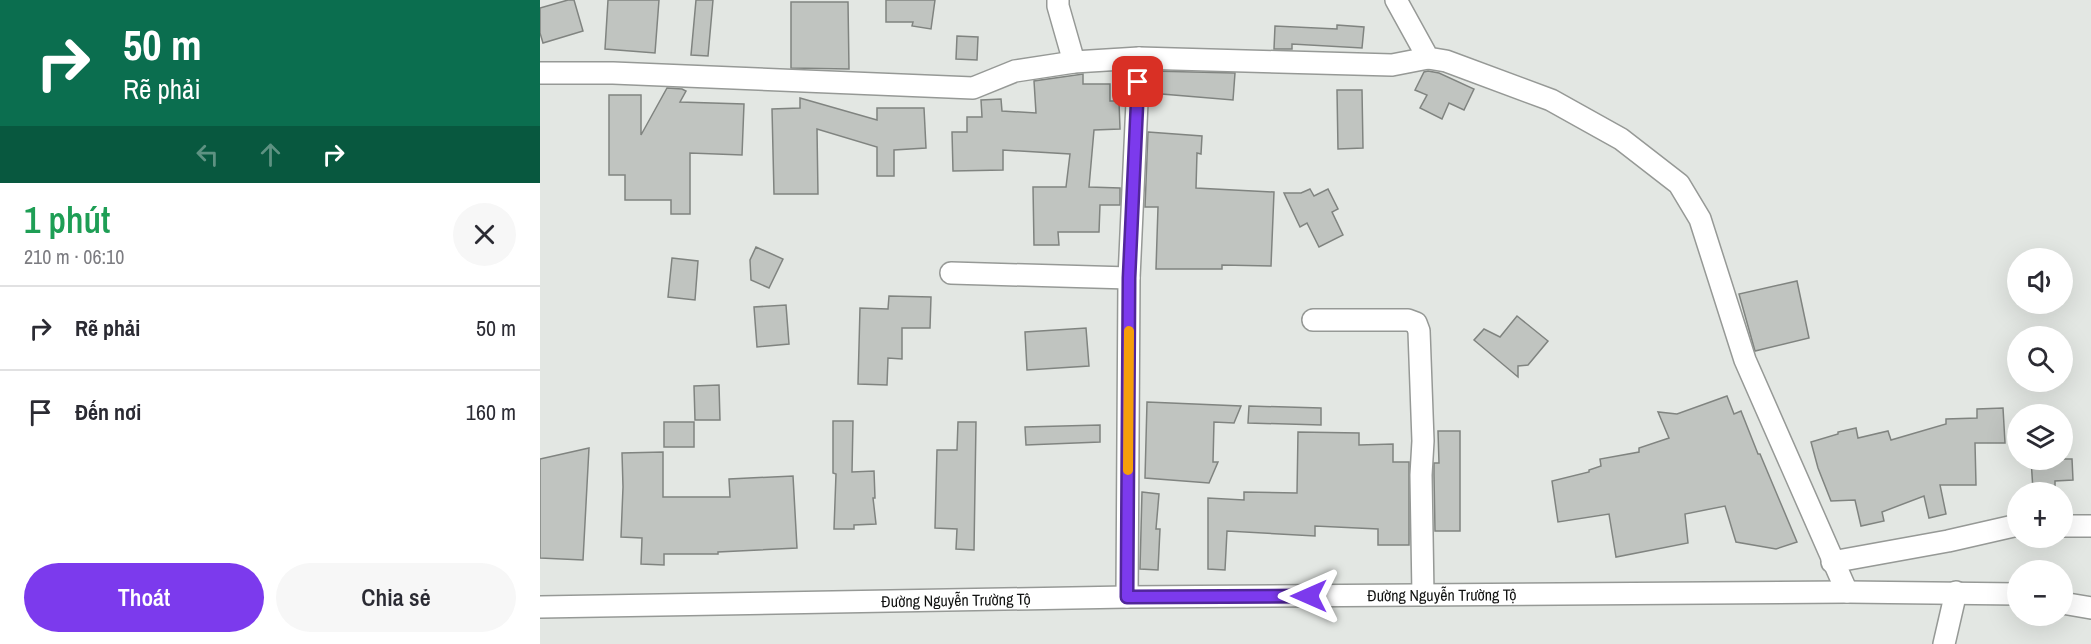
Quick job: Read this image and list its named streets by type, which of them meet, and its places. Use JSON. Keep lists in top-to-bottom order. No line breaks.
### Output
{"streets":{"street":["Đường Nguyễn Trường Tộ"]},"page":{"turn":["50 m","Rẽ phải"],"heading":["1 phút","210 m · 06:10"],"map_buttons":["+","−"],"list":[{"name":"Rẽ phải","value":"50 m"},{"name":"Đến nơi","value":"160 m"}],"buttons":["Thoát","Chia sẻ"]}}
